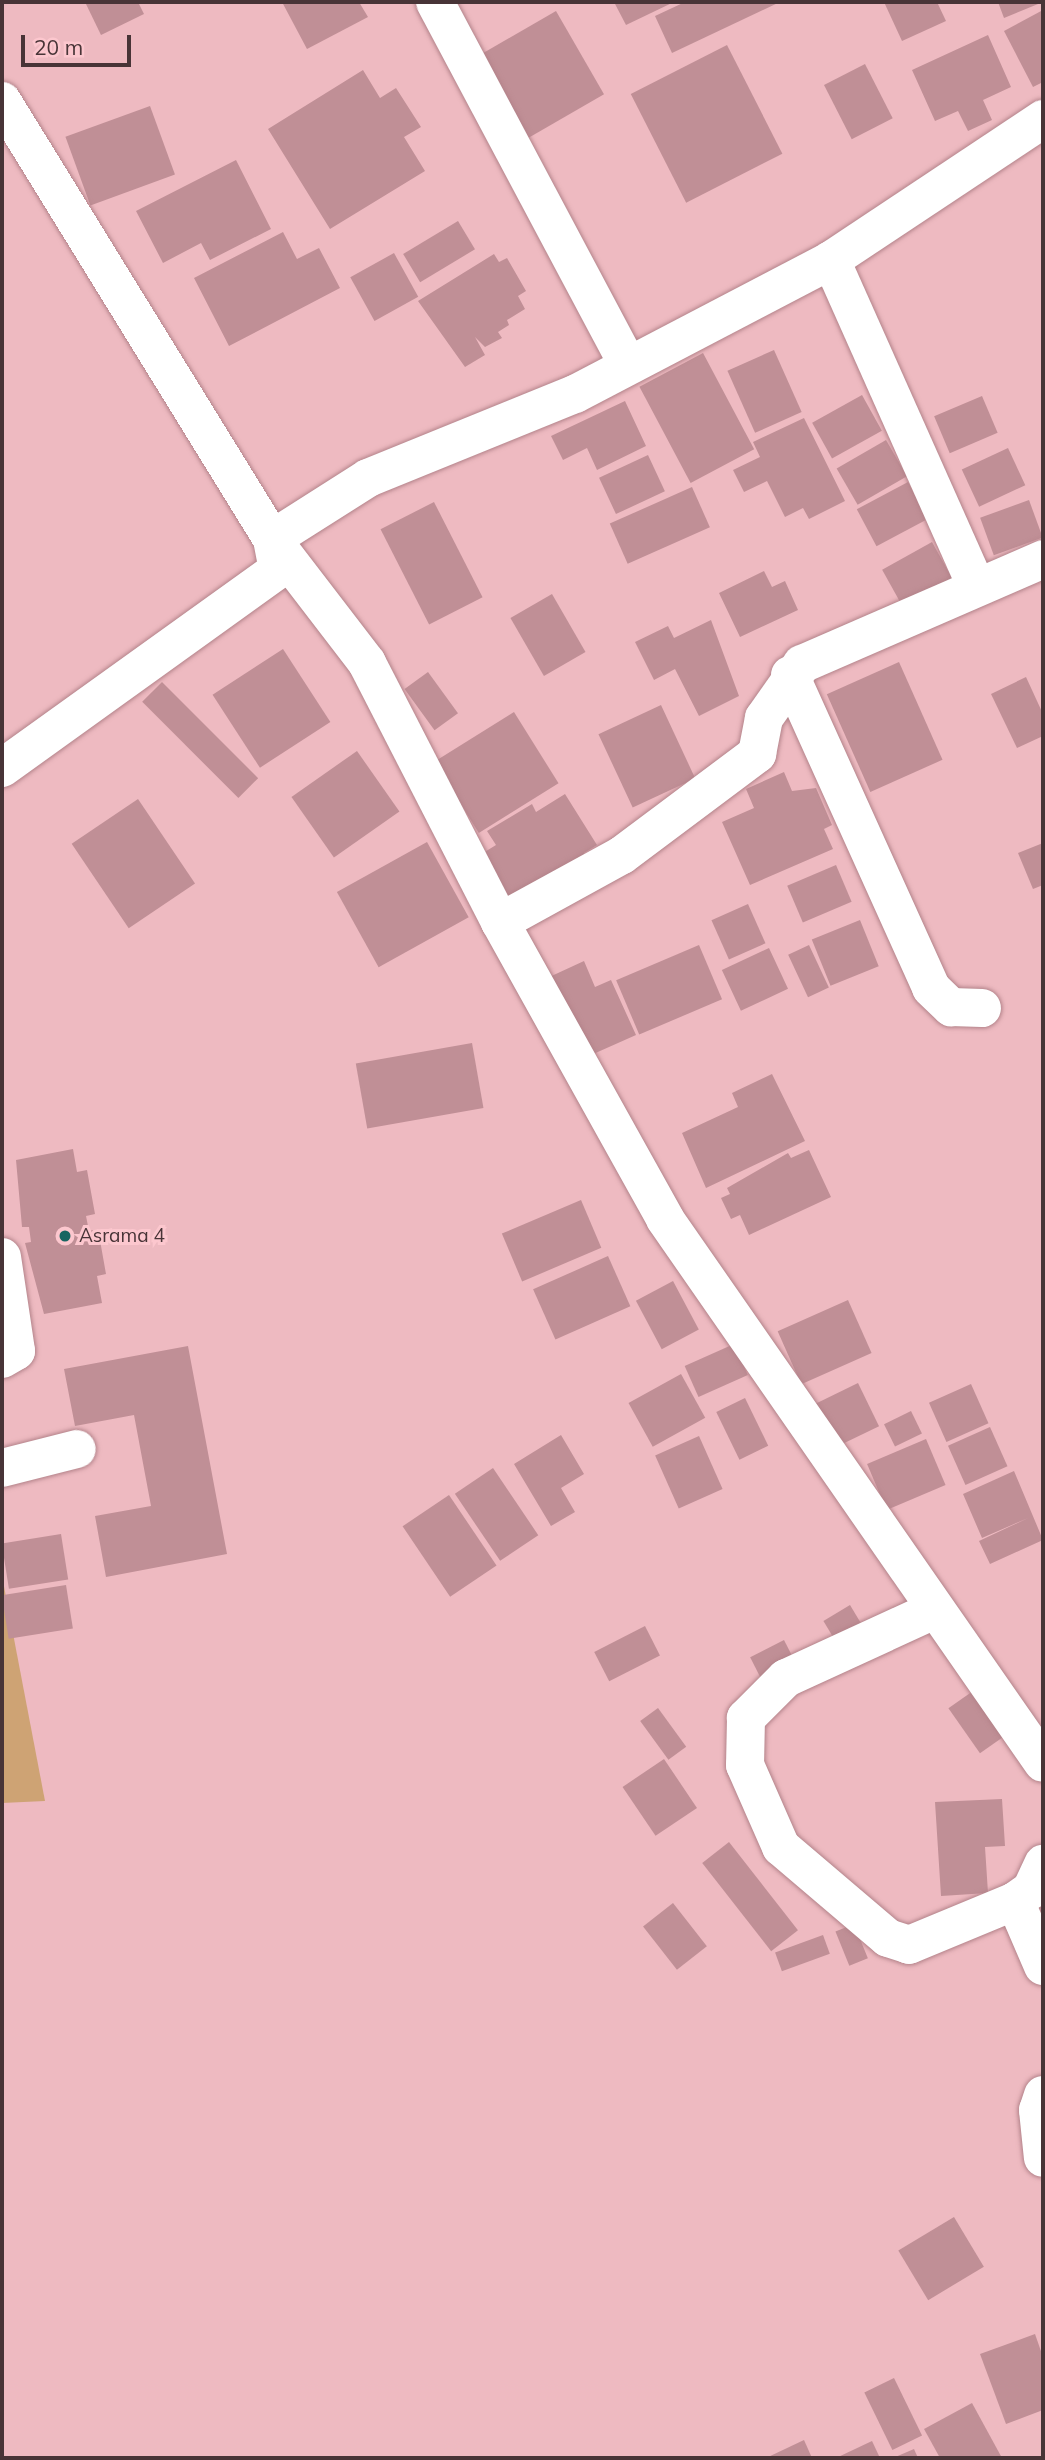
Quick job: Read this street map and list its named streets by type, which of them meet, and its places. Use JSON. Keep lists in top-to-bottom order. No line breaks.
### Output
{"places":["Asrama 4"],"scale_bar":"20 m"}
